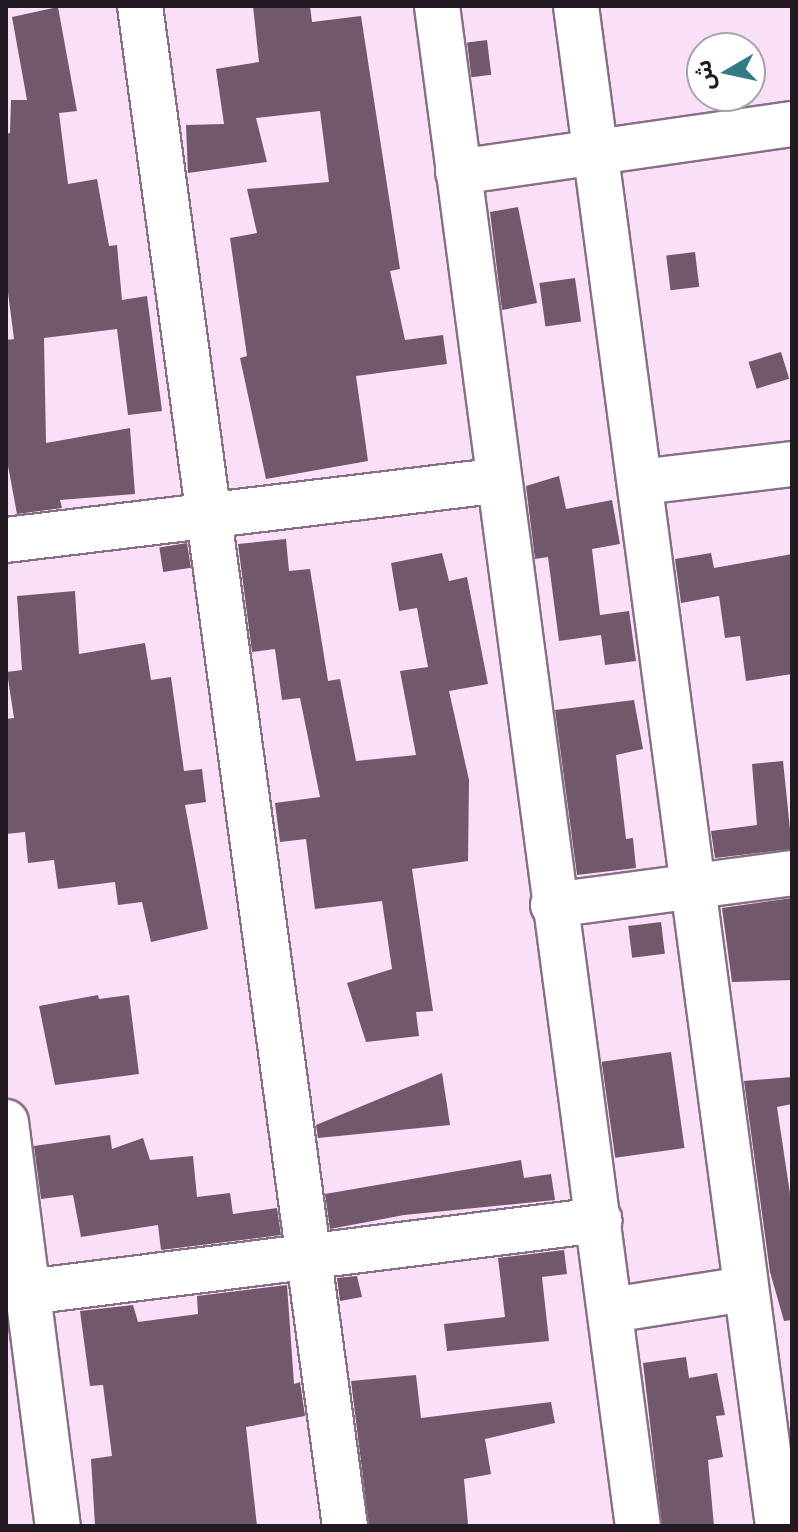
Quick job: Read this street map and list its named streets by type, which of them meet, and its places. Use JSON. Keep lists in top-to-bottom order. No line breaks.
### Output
{"north":"left"}
